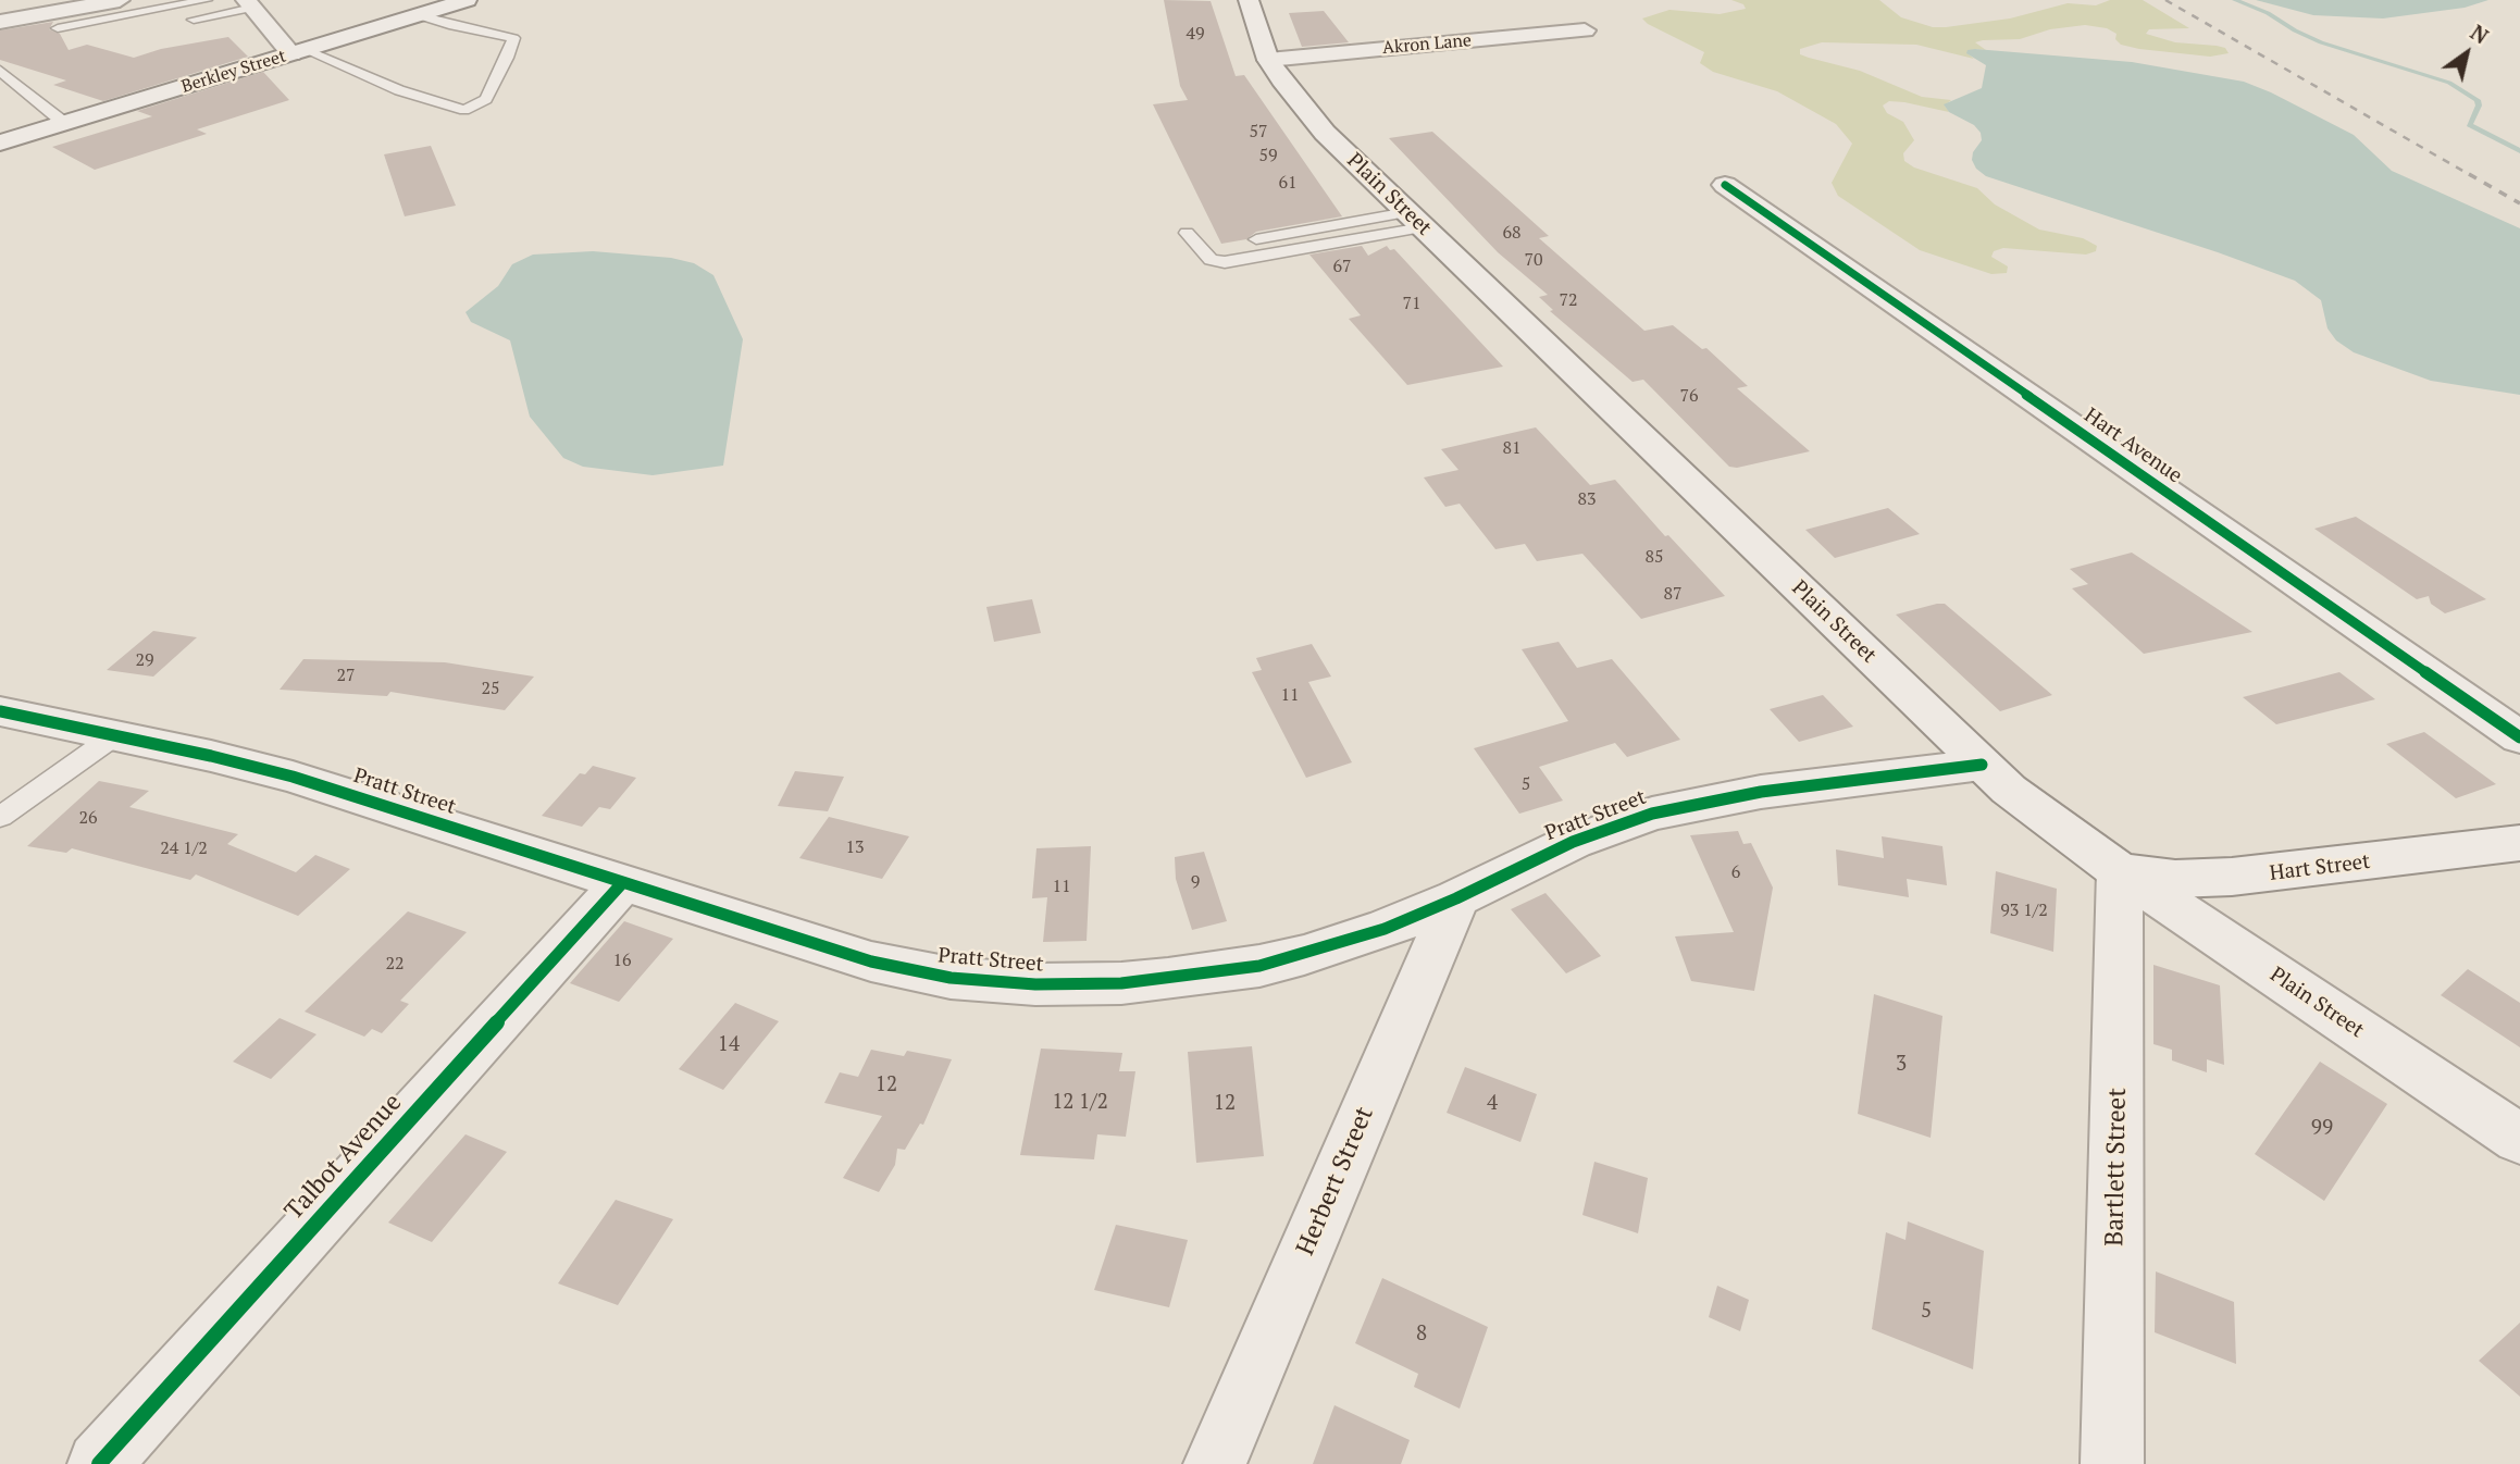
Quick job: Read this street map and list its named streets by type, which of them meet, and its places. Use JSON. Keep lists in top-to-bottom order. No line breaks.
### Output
{"streets":{"street":["Akron Lane","Berkley Street","Plain Street","Hart Avenue","Pratt Street","Hart Street","Talbot Avenue","Bartlett Street","Herbert Street"]},"crossings":[["Akron Lane","Plain Street"],["Plain Street","Pratt Street"],["Plain Street","Hart Street"],["Plain Street","Bartlett Street"],["Pratt Street","Talbot Avenue"],["Pratt Street","Herbert Street"],["Hart Street","Bartlett Street"]],"house_numbers":["49","57","59","61","68","70","67","72","71","76","81","83","85","87","29","27","25","11","5","26","13","24 1/2","6","9","11","93 1/2","16","22","14","3","12","12 1/2","12","4","99","5","8"],"north":"top right"}
